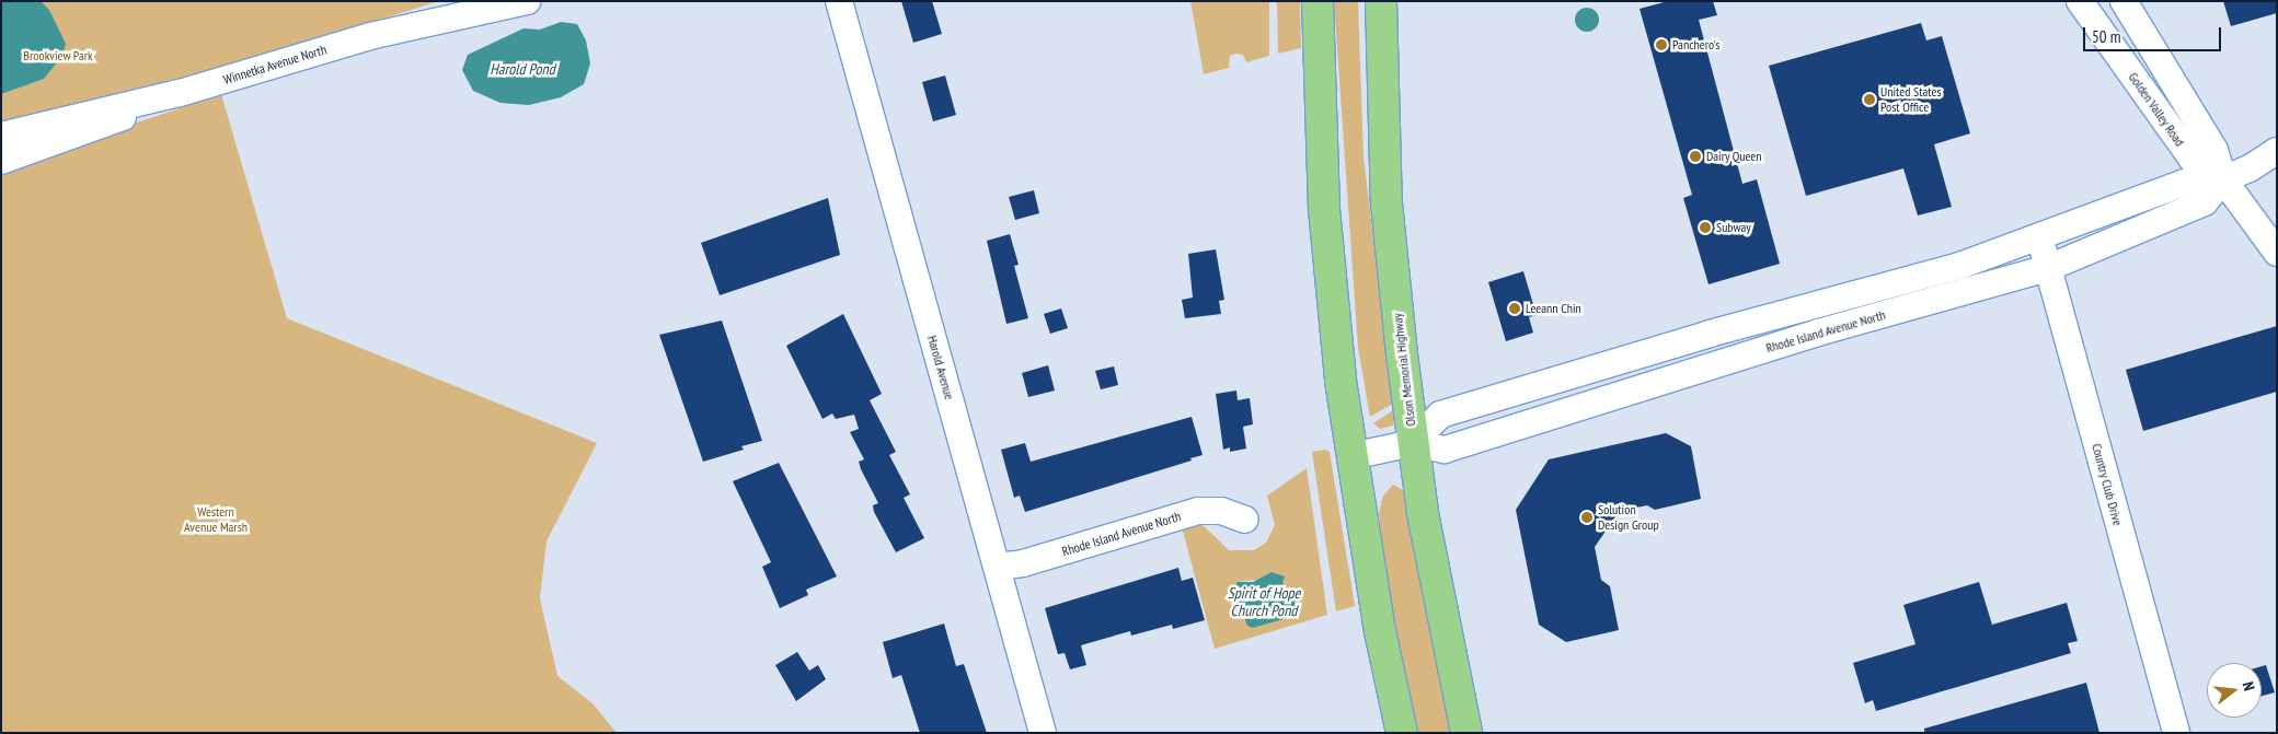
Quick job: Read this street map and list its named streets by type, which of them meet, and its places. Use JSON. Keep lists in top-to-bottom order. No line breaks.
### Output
{"streets":{"highway":["Olson Memorial Highway"],"street":["Winnetka Avenue North","Golden Valley Road","Rhode Island Avenue North","Harold Avenue","Country Club Drive"]},"crossings":[["Golden Valley Road","Rhode Island Avenue North"],["Rhode Island Avenue North","Harold Avenue"],["Rhode Island Avenue North","Olson Memorial Highway"],["Rhode Island Avenue North","Country Club Drive"]],"water":["Harold Pond","Spirit of Hope Church Pond"],"parks":["Brookview Park","Western Avenue Marsh"],"places":["Panchero's","United States Post Office","Dairy Queen","Subway","Leeann Chin","Solution Design Group"],"scale_bar":"50 m","north":"right"}
